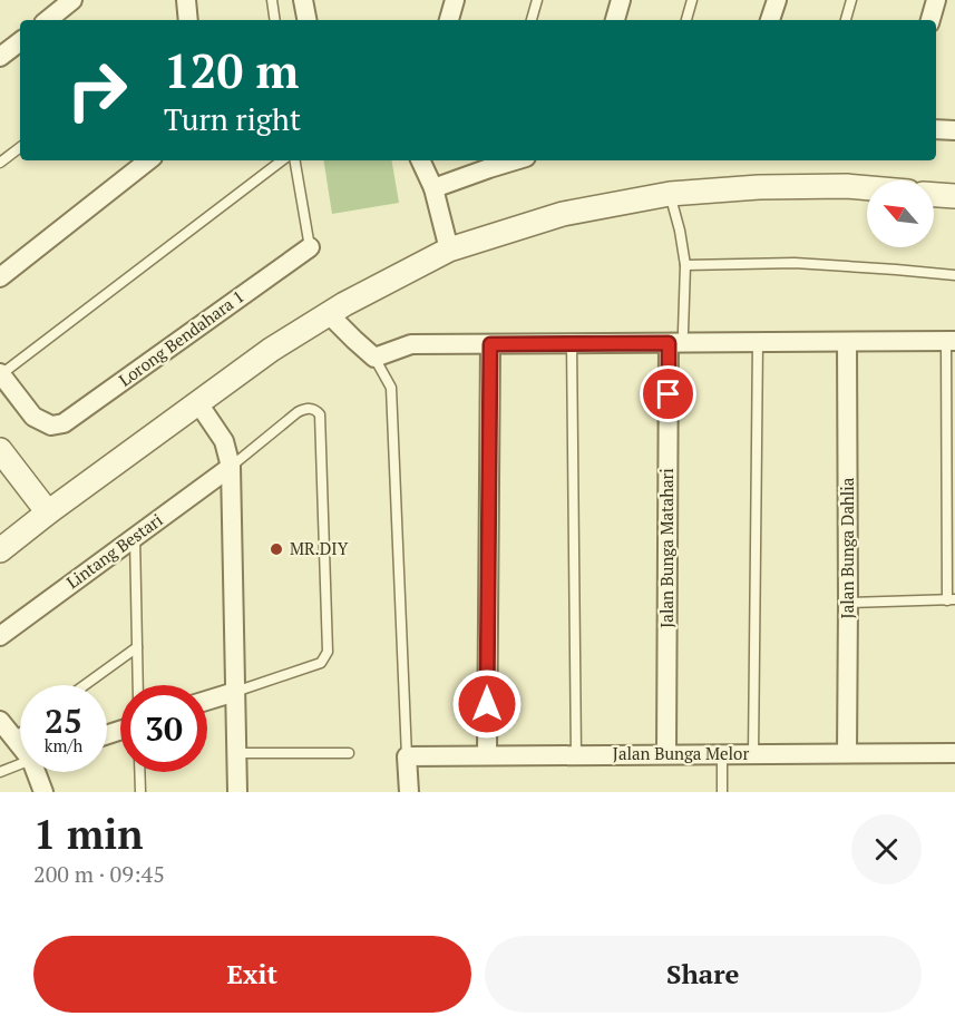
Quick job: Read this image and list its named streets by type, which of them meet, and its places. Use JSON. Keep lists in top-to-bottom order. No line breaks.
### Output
{"streets":{"street":["Lorong Bendahara 1","Jalan Bunga Matahari","Jalan Bunga Dahlia","Lintang Bestari","Jalan Bunga Melor"]},"crossings":[["Jalan Bunga Matahari","Jalan Bunga Melor"],["Jalan Bunga Dahlia","Jalan Bunga Melor"]],"places":["MR.DIY"],"north":"top left","page":{"turn":["120 m","Turn right"],"speed":"25 km/h","limit":"30","heading":["1 min","200 m · 09:45"],"buttons":["Exit","Share"]}}
